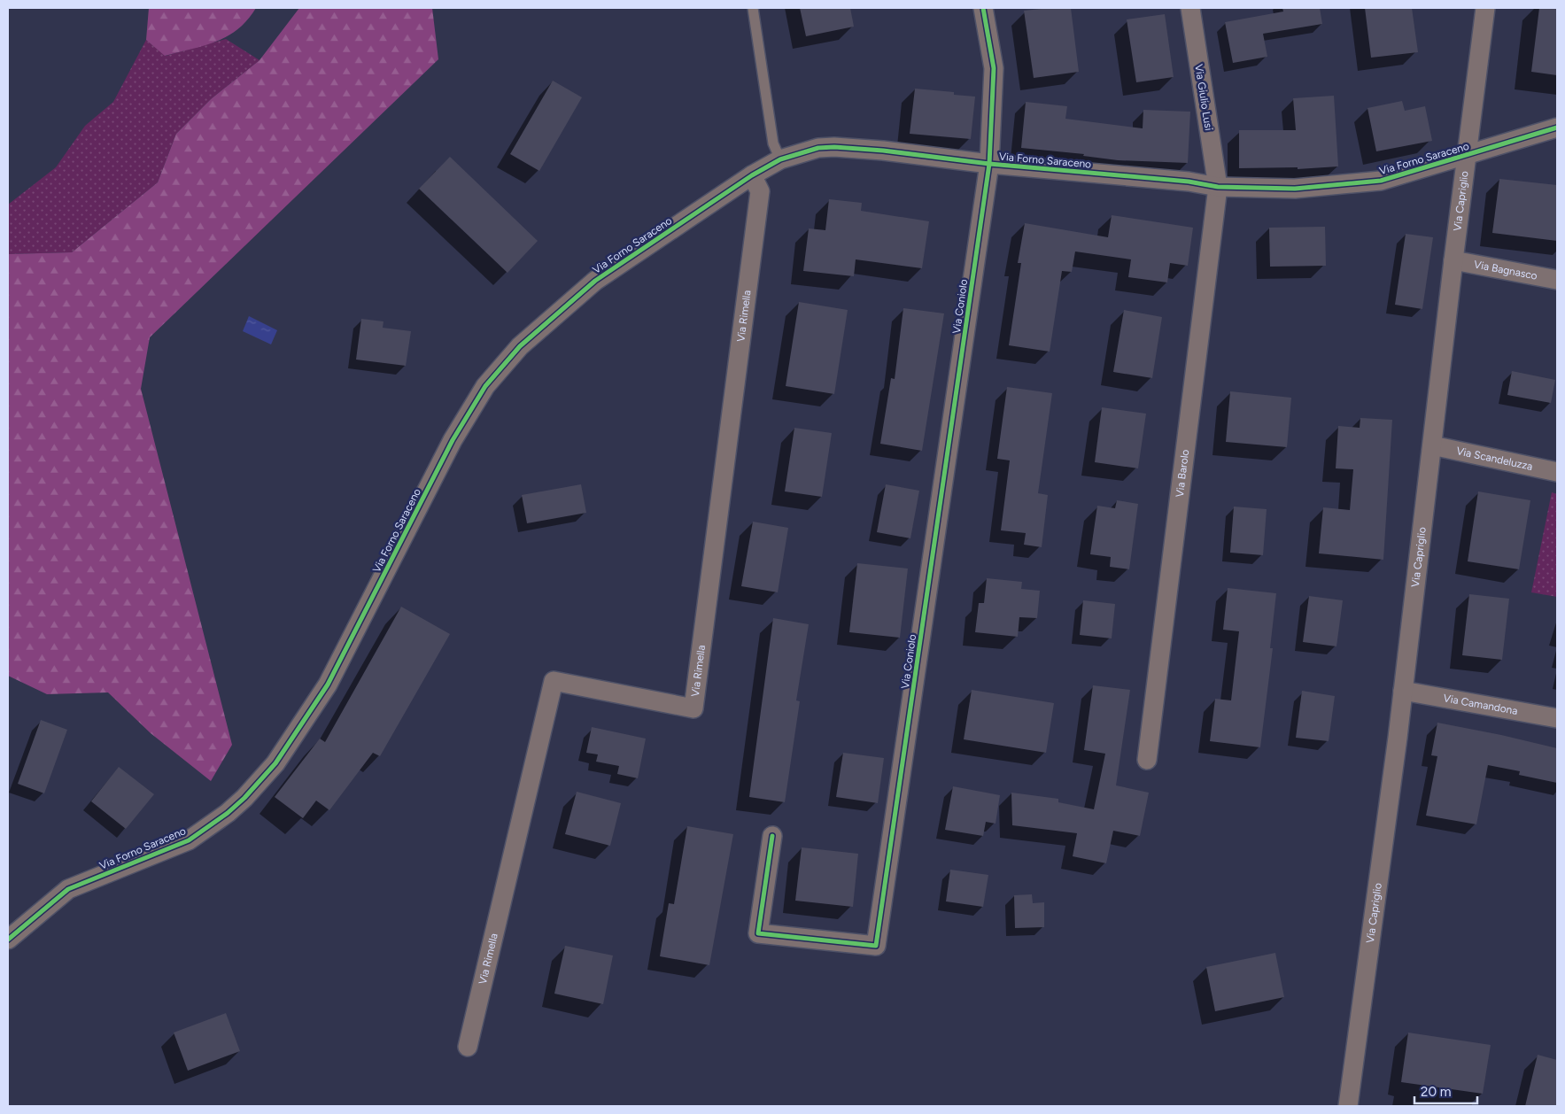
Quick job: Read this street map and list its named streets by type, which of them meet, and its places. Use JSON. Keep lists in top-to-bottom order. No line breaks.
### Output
{"streets":{"street":["Via Giulio Lusi","Via Forno Saraceno","Via Capriglio","Via Bagnasco","Via Coniolo","Via Rimella","Via Scandeluzza","Via Barolo","Via Camandona"]},"crossings":[["Via Giulio Lusi","Via Forno Saraceno"],["Via Giulio Lusi","Via Barolo"],["Via Forno Saraceno","Via Capriglio"],["Via Forno Saraceno","Via Coniolo"],["Via Forno Saraceno","Via Rimella"],["Via Forno Saraceno","Via Barolo"],["Via Capriglio","Via Bagnasco"],["Via Capriglio","Via Scandeluzza"],["Via Capriglio","Via Camandona"]],"scale_bar":"20 m"}
